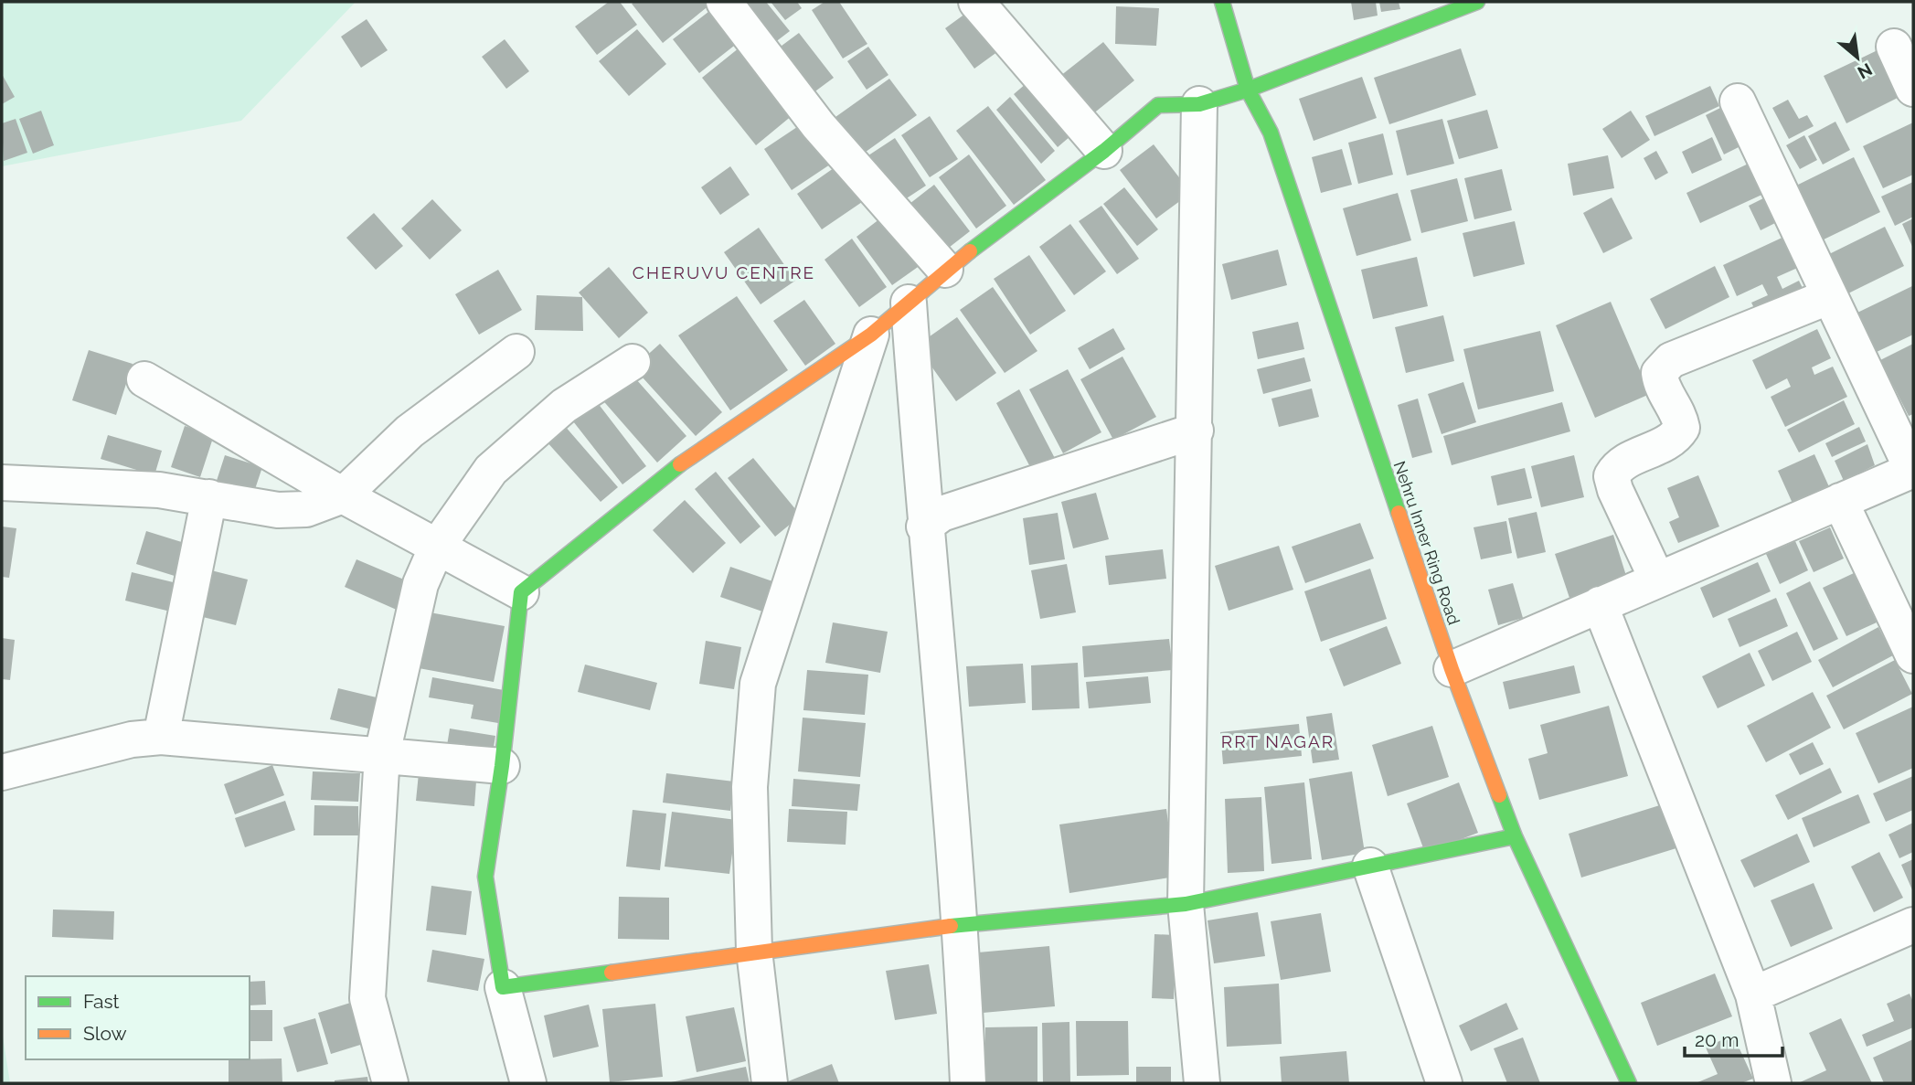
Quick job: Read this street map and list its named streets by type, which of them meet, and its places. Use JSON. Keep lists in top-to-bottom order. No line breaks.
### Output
{"streets":{"street":["Nehru Inner Ring Road"]},"districts":["CHERUVU CENTRE","RRT NAGAR"],"legend":["Fast","Slow"],"scale_bar":"20 m","north":"bottom right"}
